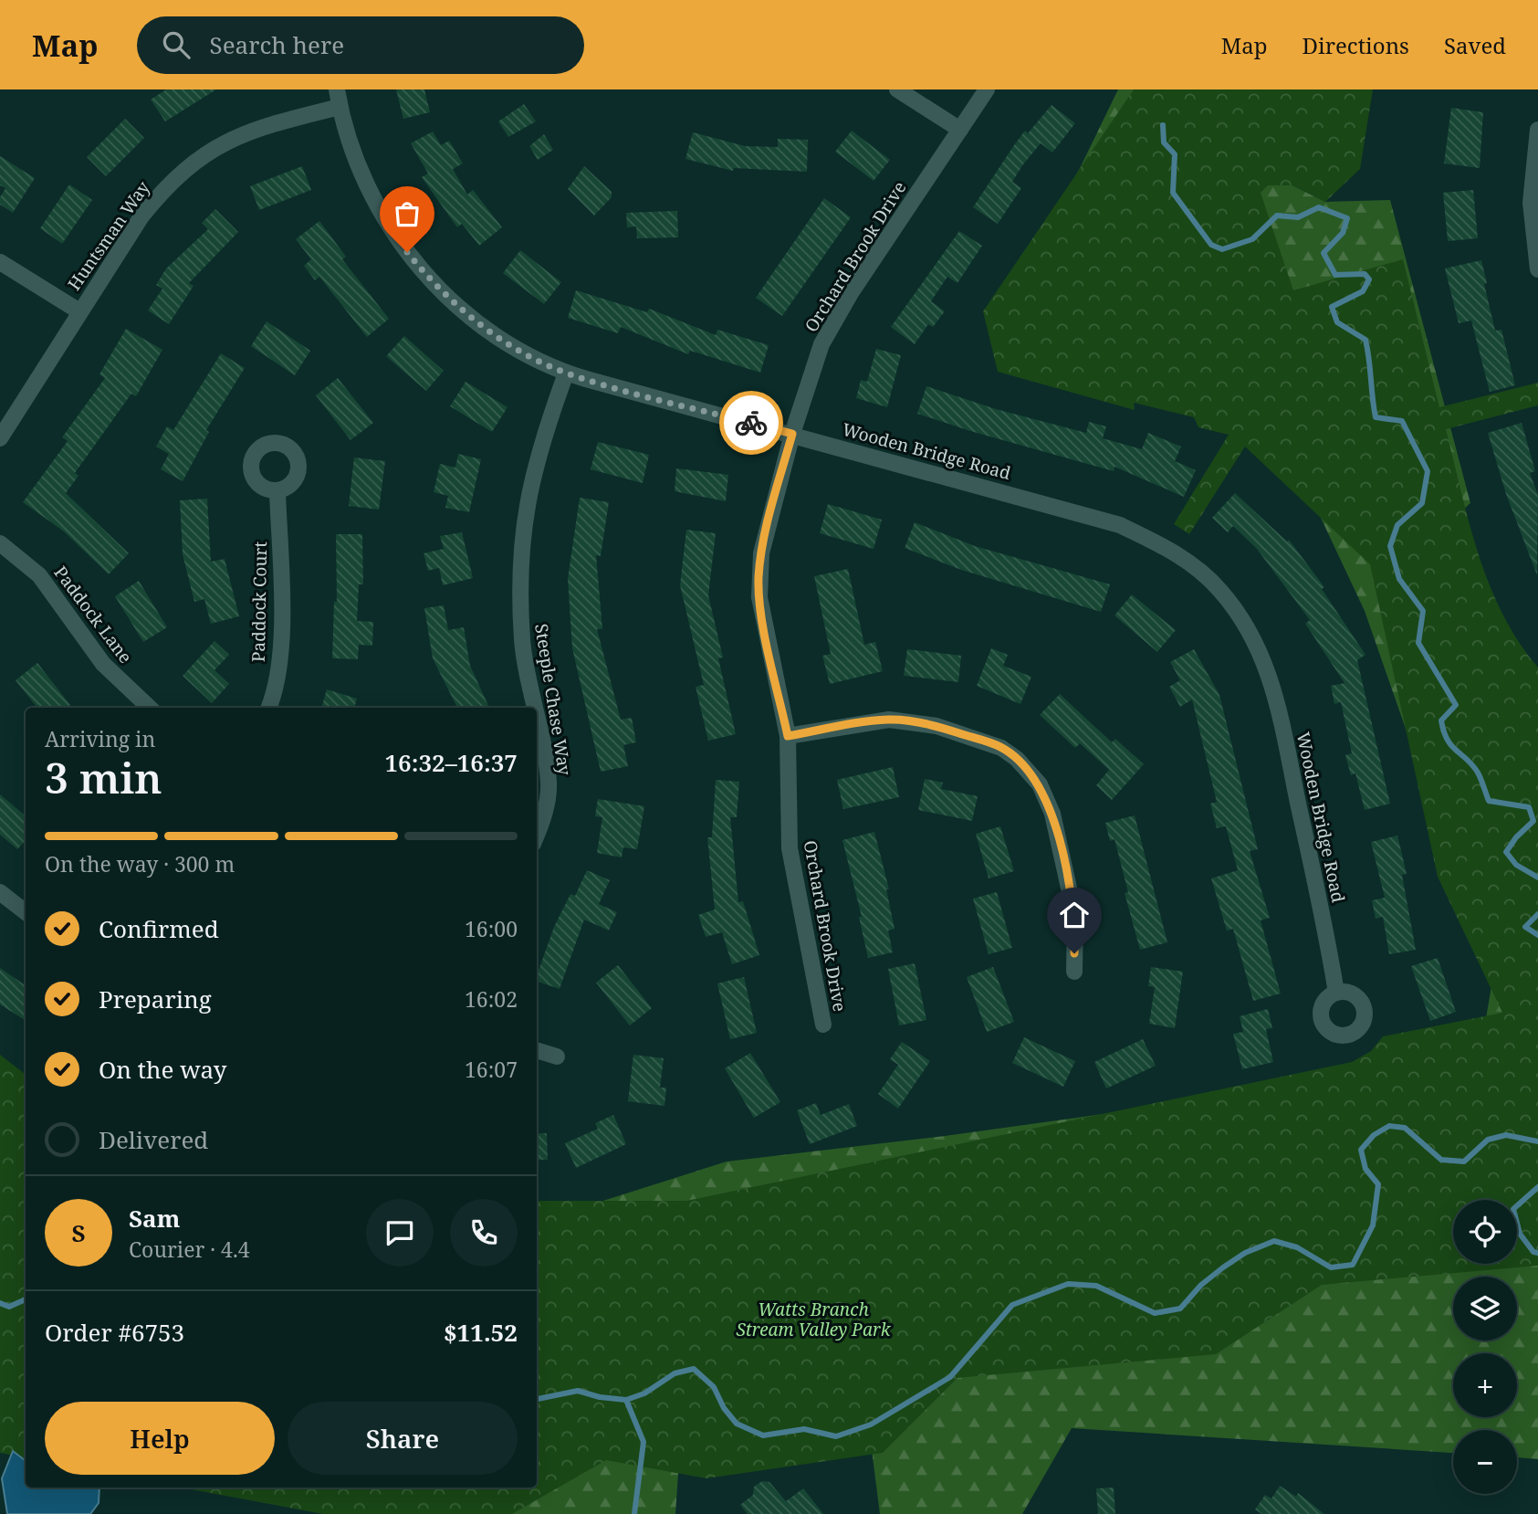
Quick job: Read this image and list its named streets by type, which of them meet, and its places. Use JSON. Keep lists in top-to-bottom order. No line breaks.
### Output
{"streets":{"street":["Huntsman Way","Orchard Brook Drive","Wooden Bridge Road","Paddock Court","Paddock Lane","Steeple Chase Way"]},"crossings":[["Huntsman Way","Wooden Bridge Road"],["Orchard Brook Drive","Wooden Bridge Road"],["Wooden Bridge Road","Steeple Chase Way"]],"parks":["Watts Branch Stream Valley Park"],"page":{"header":"Map","search":"Search here","nav":["Map","Directions","Saved"],"heading":["3 min","Arriving in","16:32–16:37"],"panel":["Sam","Courier · 4.4","Order #6753","$11.52"],"bar":"On the way · 300 m","list":[["Confirmed","16:00"],["Preparing","16:02"],["On the way","16:07"],"Delivered"],"round":"S","map_buttons":["+","−"],"buttons":["Help","Share"]}}
